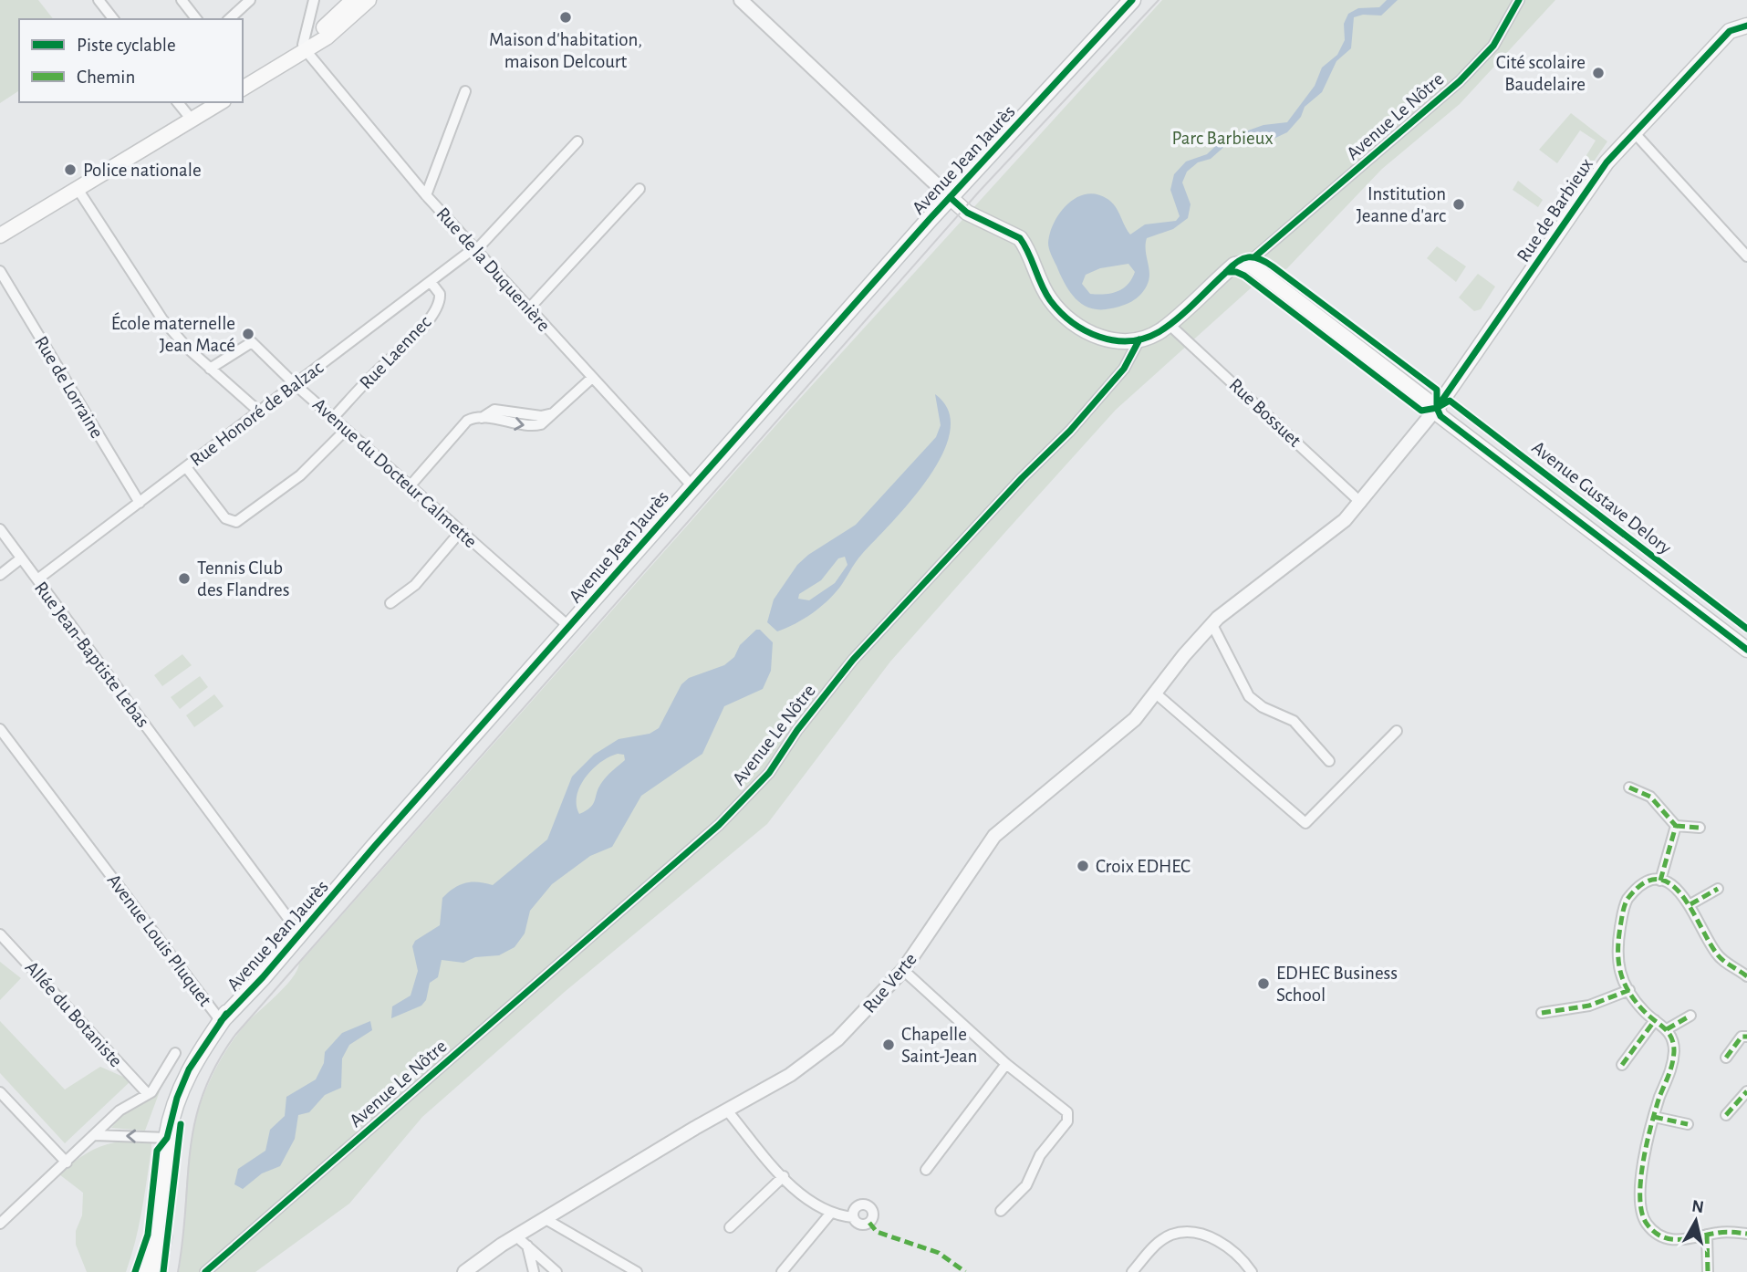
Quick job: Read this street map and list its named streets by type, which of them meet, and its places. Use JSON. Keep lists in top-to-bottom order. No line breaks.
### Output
{"streets":{"main road":["Avenue Le Nôtre","Avenue Jean Jaurès","Rue de Barbieux","Avenue Gustave Delory"],"street":["Rue de la Duquenière","Rue Laennec","Rue de Lorraine","Rue Bossuet","Rue Honoré de Balzac","Avenue du Docteur Calmette","Rue Jean-Baptiste Lebas","Avenue Louis Pluquet","Rue Verte","Allée du Botaniste"]},"crossings":[["Avenue Le Nôtre","Rue Bossuet"],["Avenue Le Nôtre","Avenue Gustave Delory"],["Avenue Jean Jaurès","Rue de la Duquenière"],["Avenue Jean Jaurès","Avenue du Docteur Calmette"],["Avenue Jean Jaurès","Rue Jean-Baptiste Lebas"],["Avenue Jean Jaurès","Avenue Louis Pluquet"],["Rue de Barbieux","Rue Bossuet"],["Rue de Barbieux","Avenue Gustave Delory"],["Rue de Barbieux","Rue Verte"],["Rue de la Duquenière","Rue Honoré de Balzac"],["Rue Laennec","Rue Honoré de Balzac"],["Rue Laennec","Avenue du Docteur Calmette"],["Rue de Lorraine","Rue Honoré de Balzac"],["Rue Honoré de Balzac","Avenue du Docteur Calmette"],["Rue Honoré de Balzac","Rue Jean-Baptiste Lebas"]],"parks":["Parc Barbieux"],"places":["Maison d'habitation, maison Delcourt","Cité scolaire Baudelaire","Police nationale","Institution Jeanne d'arc","École maternelle Jean Macé","Tennis Club des Flandres","Croix EDHEC","EDHEC Business School","Chapelle Saint-Jean"],"legend":["Piste cyclable","Chemin"],"north":"top"}
